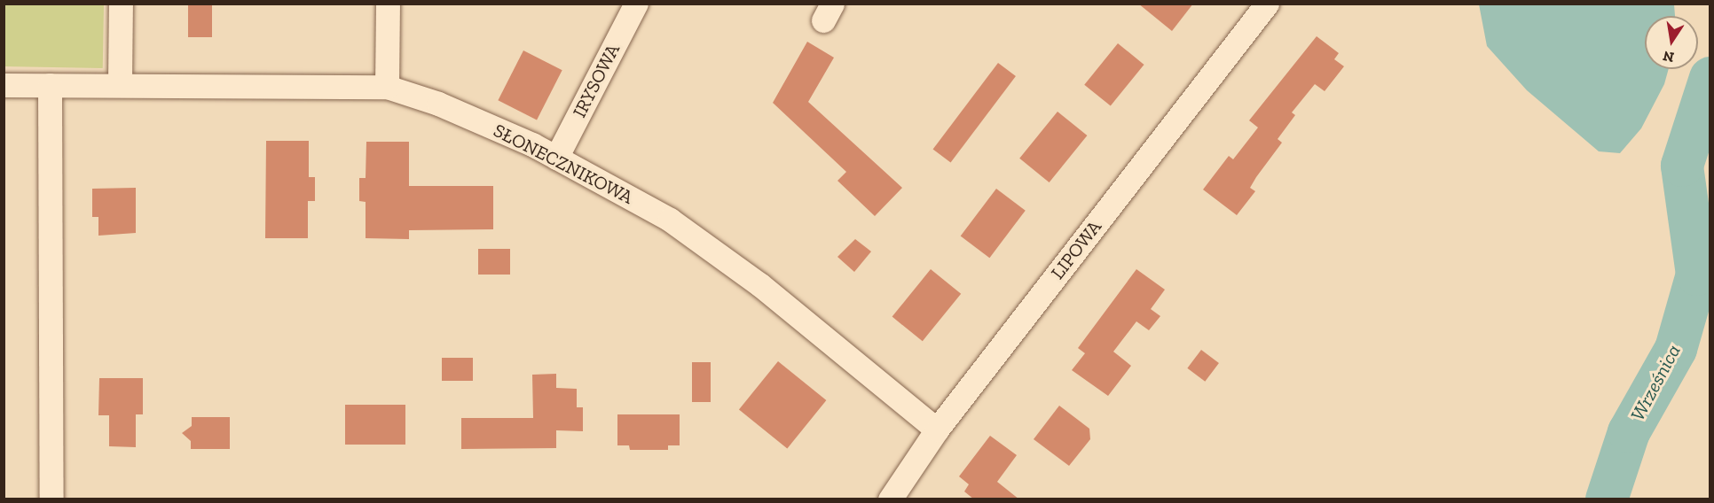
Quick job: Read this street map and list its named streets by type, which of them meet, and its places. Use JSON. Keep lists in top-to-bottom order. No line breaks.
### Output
{"streets":{"street":["IRYSOWA","SŁONECZNIKOWA","LIPOWA"]},"crossings":[["IRYSOWA","SŁONECZNIKOWA"],["SŁONECZNIKOWA","LIPOWA"]],"water":["Wrześnica"],"north":"bottom"}
